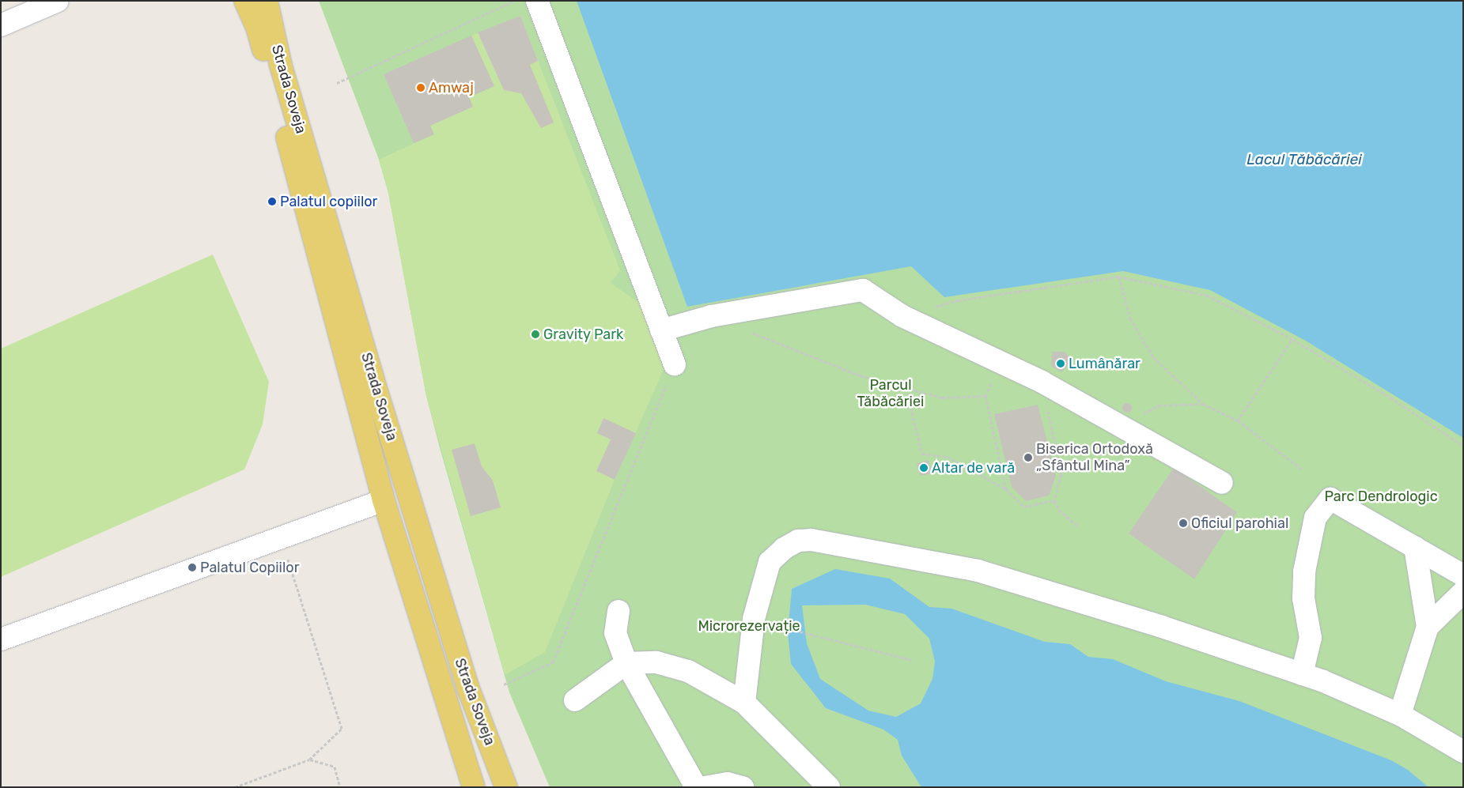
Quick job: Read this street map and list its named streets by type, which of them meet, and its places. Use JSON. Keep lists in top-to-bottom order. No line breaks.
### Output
{"streets":{"main road":["Strada Soveja"]},"water":["Lacul Tăbăcăriei"],"parks":["Parcul Tăbăcăriei","Parc Dendrologic","Microrezervație"],"places":["Amwaj","Palatul copiilor","Gravity Park","Lumânărar","Biserica Ortodoxă „Sfântul Mina”","Altar de vară","Oficiul parohial","Palatul Copiilor"]}
